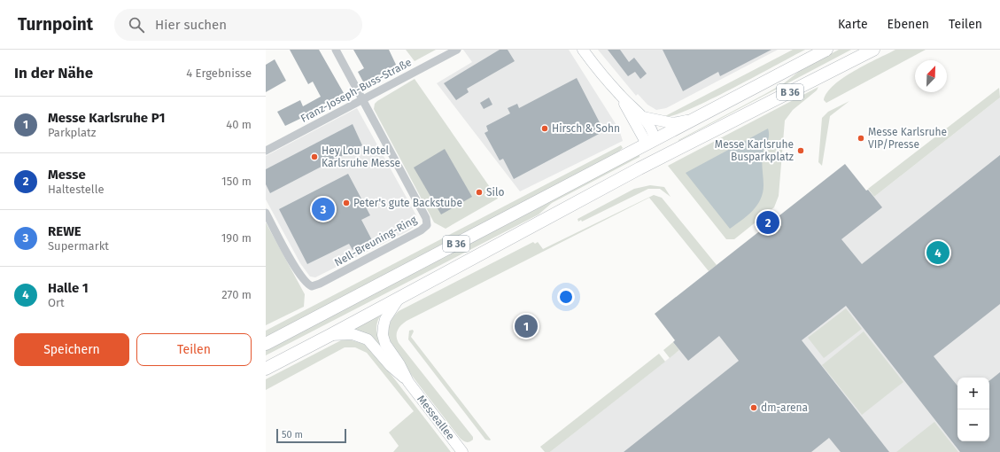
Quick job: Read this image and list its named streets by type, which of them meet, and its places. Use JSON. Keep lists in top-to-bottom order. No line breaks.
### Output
{"streets":{"main road":["B 36"],"street":["Franz-Joseph-Buss-Straße","Nell-Breuning-Ring","Messeallee"]},"crossings":[["Franz-Joseph-Buss-Straße","Nell-Breuning-Ring"],["B 36","Messeallee"]],"places":["Hirsch & Sohn","Messe Karlsruhe VIP/Presse","Messe Karlsruhe Busparkplatz","Hey Lou Hotel Karlsruhe Messe","Silo","Peter's gute Backstube","dm-arena"],"scale_bar":"50 m","north":"top right","page":{"header":"Turnpoint","search":"Hier suchen","nav":["Karte","Ebenen","Teilen"],"heading":["In der Nähe","4 Ergebnisse"],"list":[{"mark":"1","name":"Messe Karlsruhe P1","note":"Parkplatz","value":"40 m"},{"mark":"2","name":"Messe","note":"Haltestelle","value":"150 m"},{"mark":"3","name":"REWE","note":"Supermarkt","value":"190 m"},{"mark":"4","name":"Halle 1","note":"Ort","value":"270 m"}],"pins":["3","2","4","1"],"buttons":["Speichern","Teilen"],"map_buttons":["+","−"],"scale":"50 m"}}
